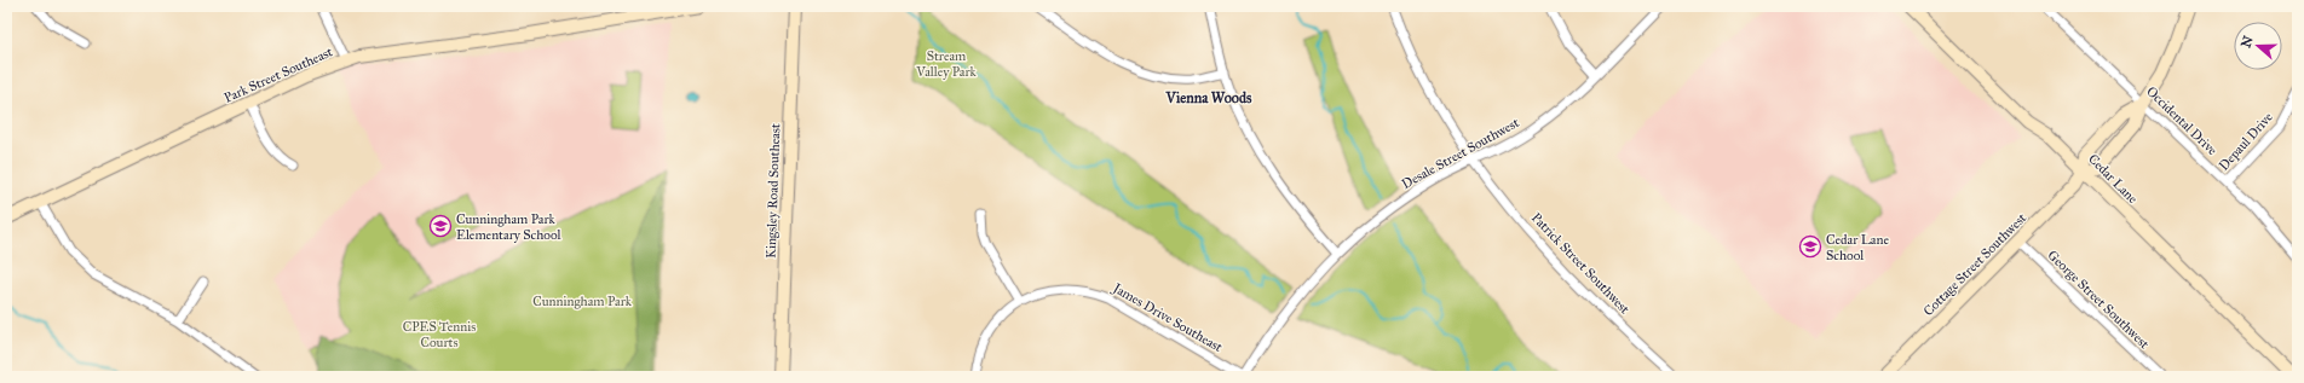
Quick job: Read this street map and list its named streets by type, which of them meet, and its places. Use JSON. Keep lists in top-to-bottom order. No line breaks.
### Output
{"streets":{"main road":["Park Street Southeast","Cedar Lane","Kingsley Road Southeast","Cottage Street Southwest"],"street":["Occidental Drive","Depaul Drive","Desale Street Southwest","Patrick Street Southwest","George Street Southwest","James Drive Southeast"]},"crossings":[["Occidental Drive","Depaul Drive"],["Occidental Drive","Cottage Street Southwest"],["Desale Street Southwest","Patrick Street Southwest"],["Desale Street Southwest","James Drive Southeast"],["Cedar Lane","Cottage Street Southwest"],["Cottage Street Southwest","George Street Southwest"]],"districts":["Vienna Woods"],"parks":["Stream Valley Park","Cunningham Park","CPES Tennis Courts"],"places":{"school or university":["Cunningham Park Elementary School","Cedar Lane School"]},"north":"left"}
